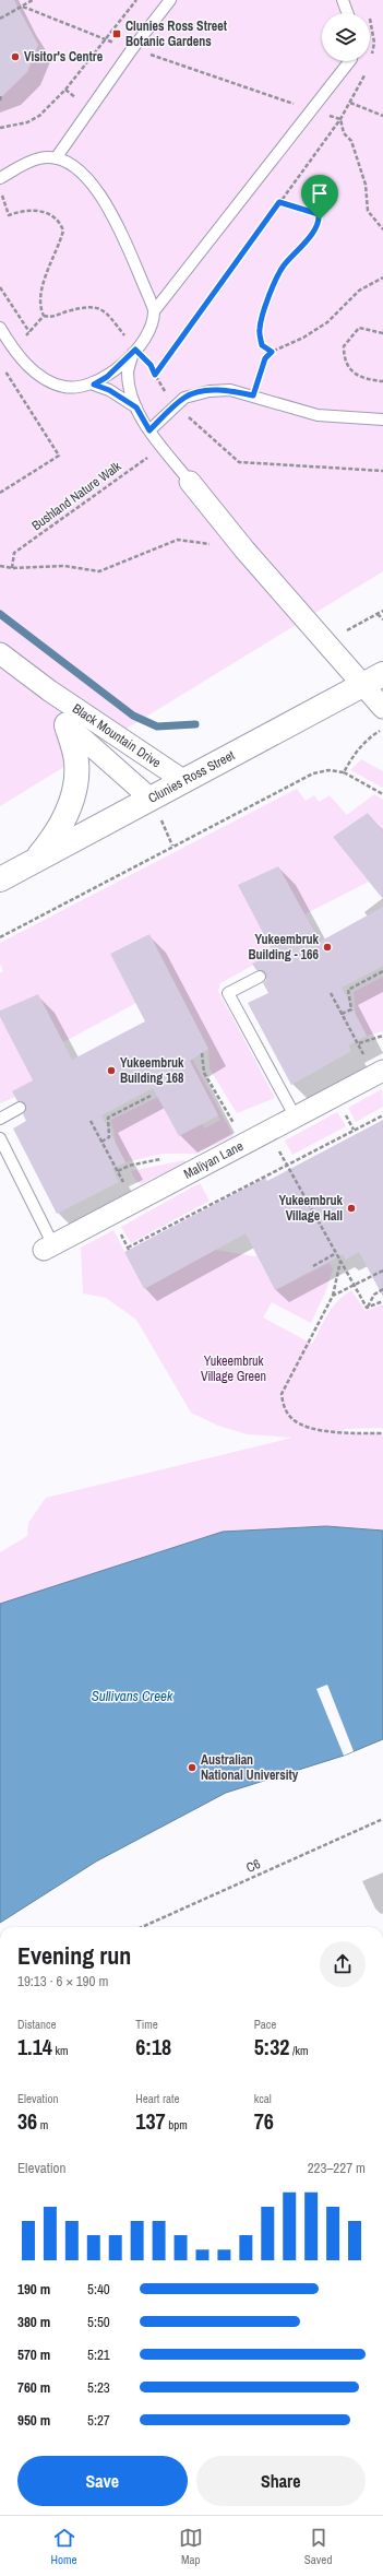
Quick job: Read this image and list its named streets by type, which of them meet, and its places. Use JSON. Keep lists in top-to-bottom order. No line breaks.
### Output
{"streets":{"street":["Black Mountain Drive","Clunies Ross Street","Maliyan Lane"],"path":["Bushland Nature Walk","C6"]},"crossings":[["Black Mountain Drive","Clunies Ross Street"]],"water":["Sullivans Creek"],"parks":["Yukeembruk Village Green"],"places":{"transit":["Clunies Ross Street Botanic Gardens"],"other":["Visitor's Centre","Yukeembruk Building - 166","Yukeembruk Building 168","Yukeembruk Village Hall","Australian National University"]},"page":{"heading":["Evening run","19:13 · 6 × 190 m"],"stats":[["Distance","1.14 km"],["Time","6:18"],["Pace","5:32 /km"],["Elevation","36 m"],["Heart rate","137 bpm"],["kcal","76"]],"chart":["Elevation","223–227 m"],"list":[{"name":"190 m","note":"5:40"},{"name":"380 m","note":"5:50"},{"name":"570 m","note":"5:21"},{"name":"760 m","note":"5:23"},{"name":"950 m","note":"5:27"}],"buttons":["Save","Share"],"tabs":["Home","Map","Saved"]}}
